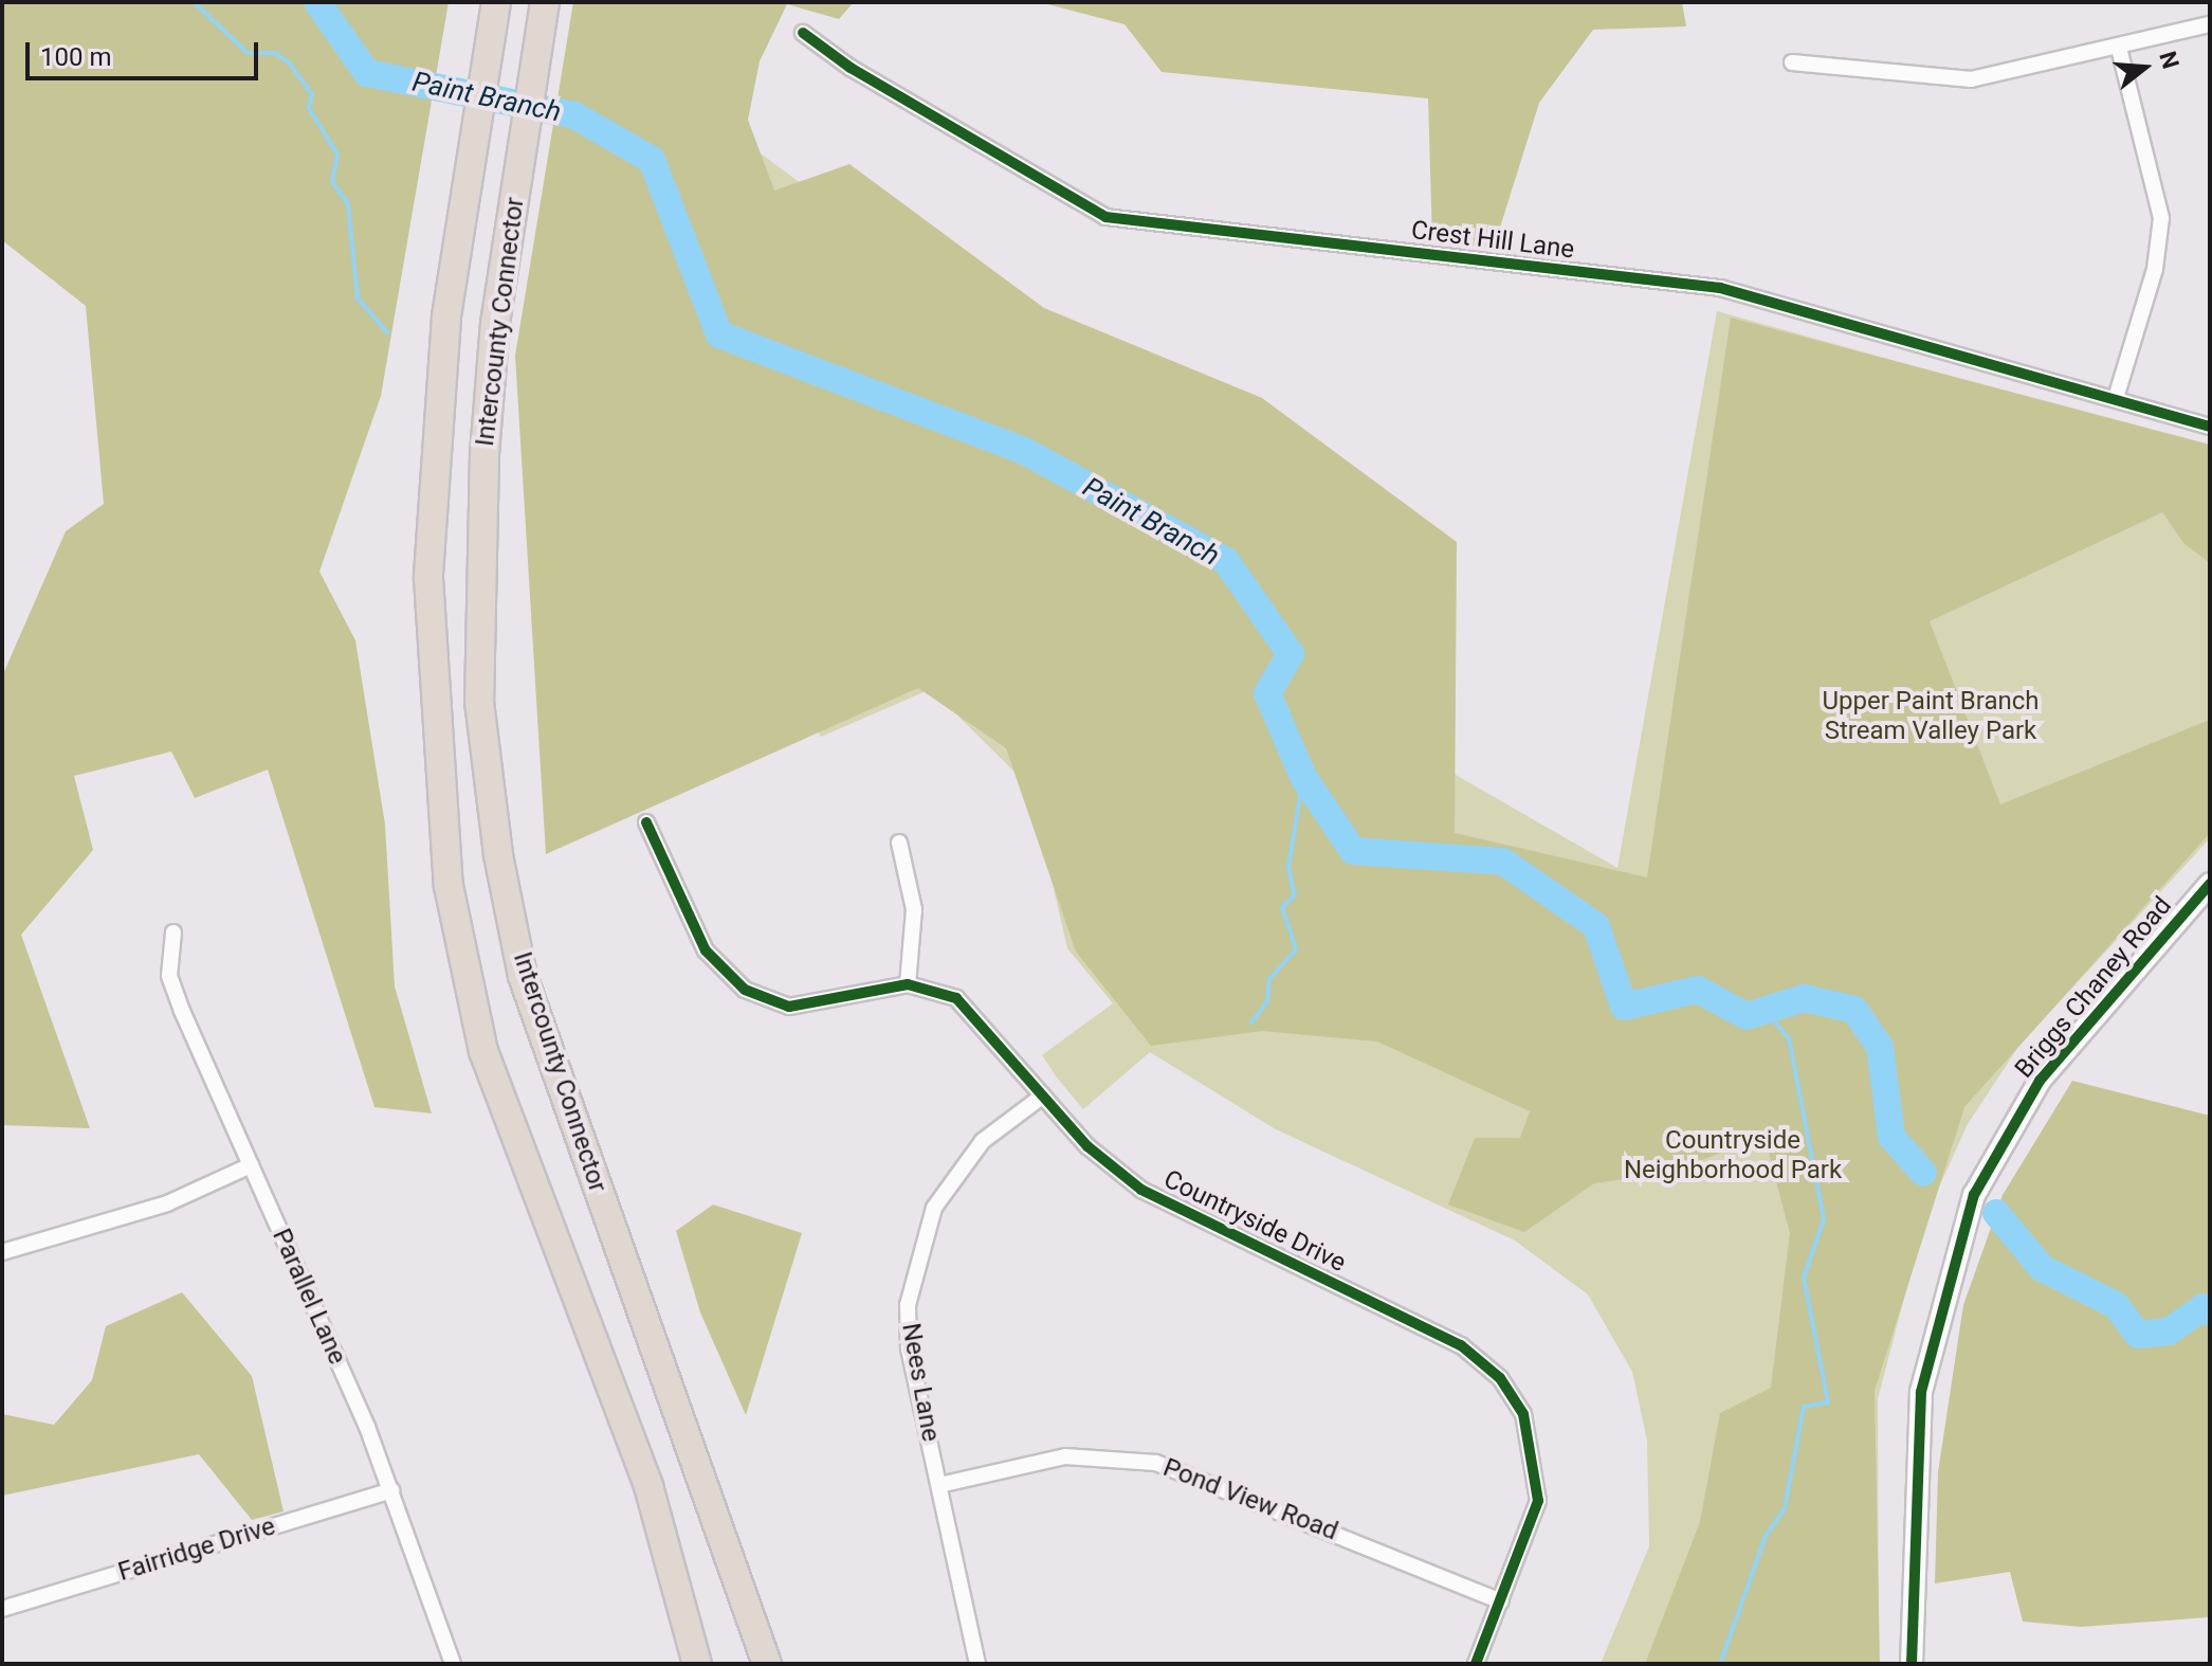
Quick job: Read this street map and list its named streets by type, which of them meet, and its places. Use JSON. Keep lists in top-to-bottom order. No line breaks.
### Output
{"streets":{"highway":["Intercounty Connector"],"main road":["Briggs Chaney Road"],"street":["Crest Hill Lane","Countryside Drive","Parallel Lane","Nees Lane","Pond View Road","Fairridge Drive"]},"crossings":[["Countryside Drive","Nees Lane"],["Countryside Drive","Pond View Road"],["Parallel Lane","Fairridge Drive"],["Nees Lane","Pond View Road"]],"water":["Paint Branch"],"parks":["Upper Paint Branch Stream Valley Park","Countryside Neighborhood Park"],"scale_bar":"100 m","north":"right"}
